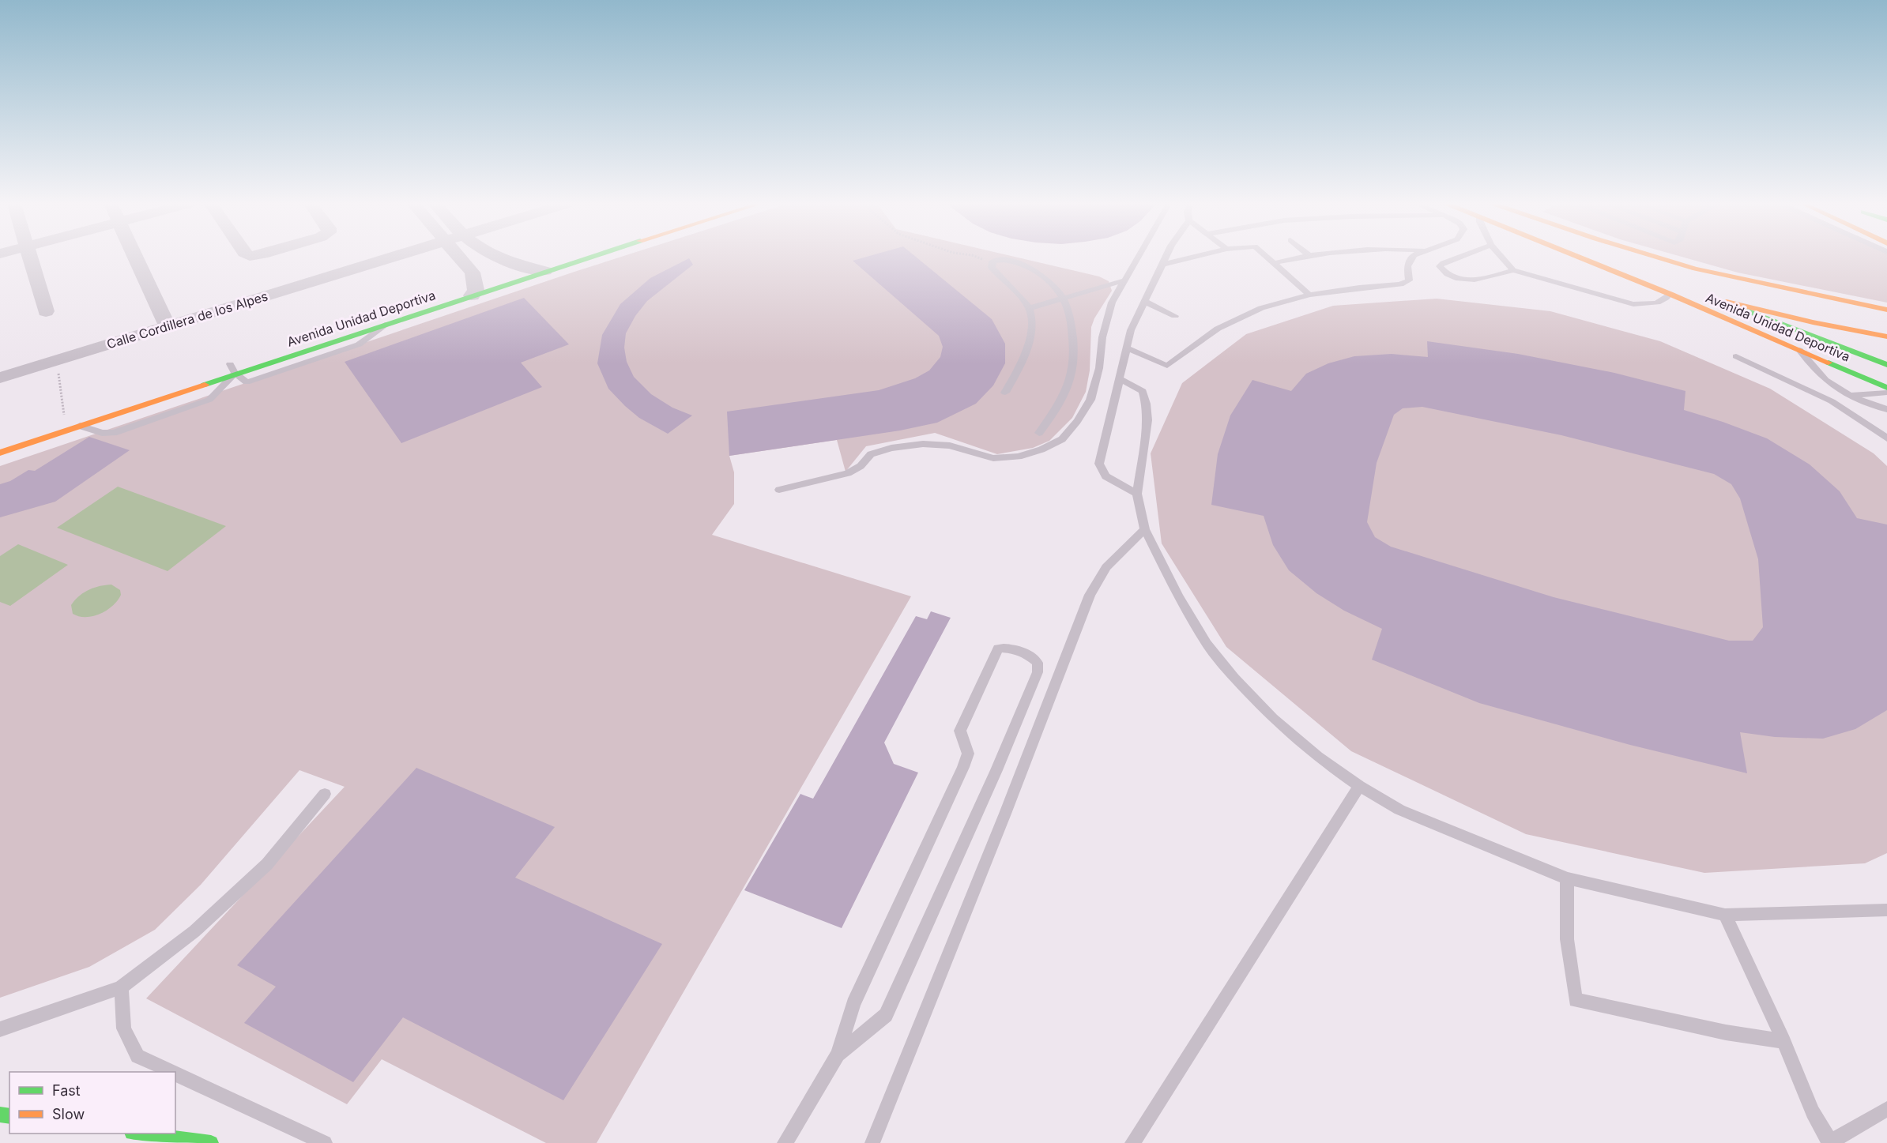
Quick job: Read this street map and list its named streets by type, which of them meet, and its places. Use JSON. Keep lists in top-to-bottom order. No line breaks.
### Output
{"streets":{"main road":["Avenida Unidad Deportiva"],"street":["Calle Cordillera de los Alpes"]},"legend":["Fast","Slow"]}
